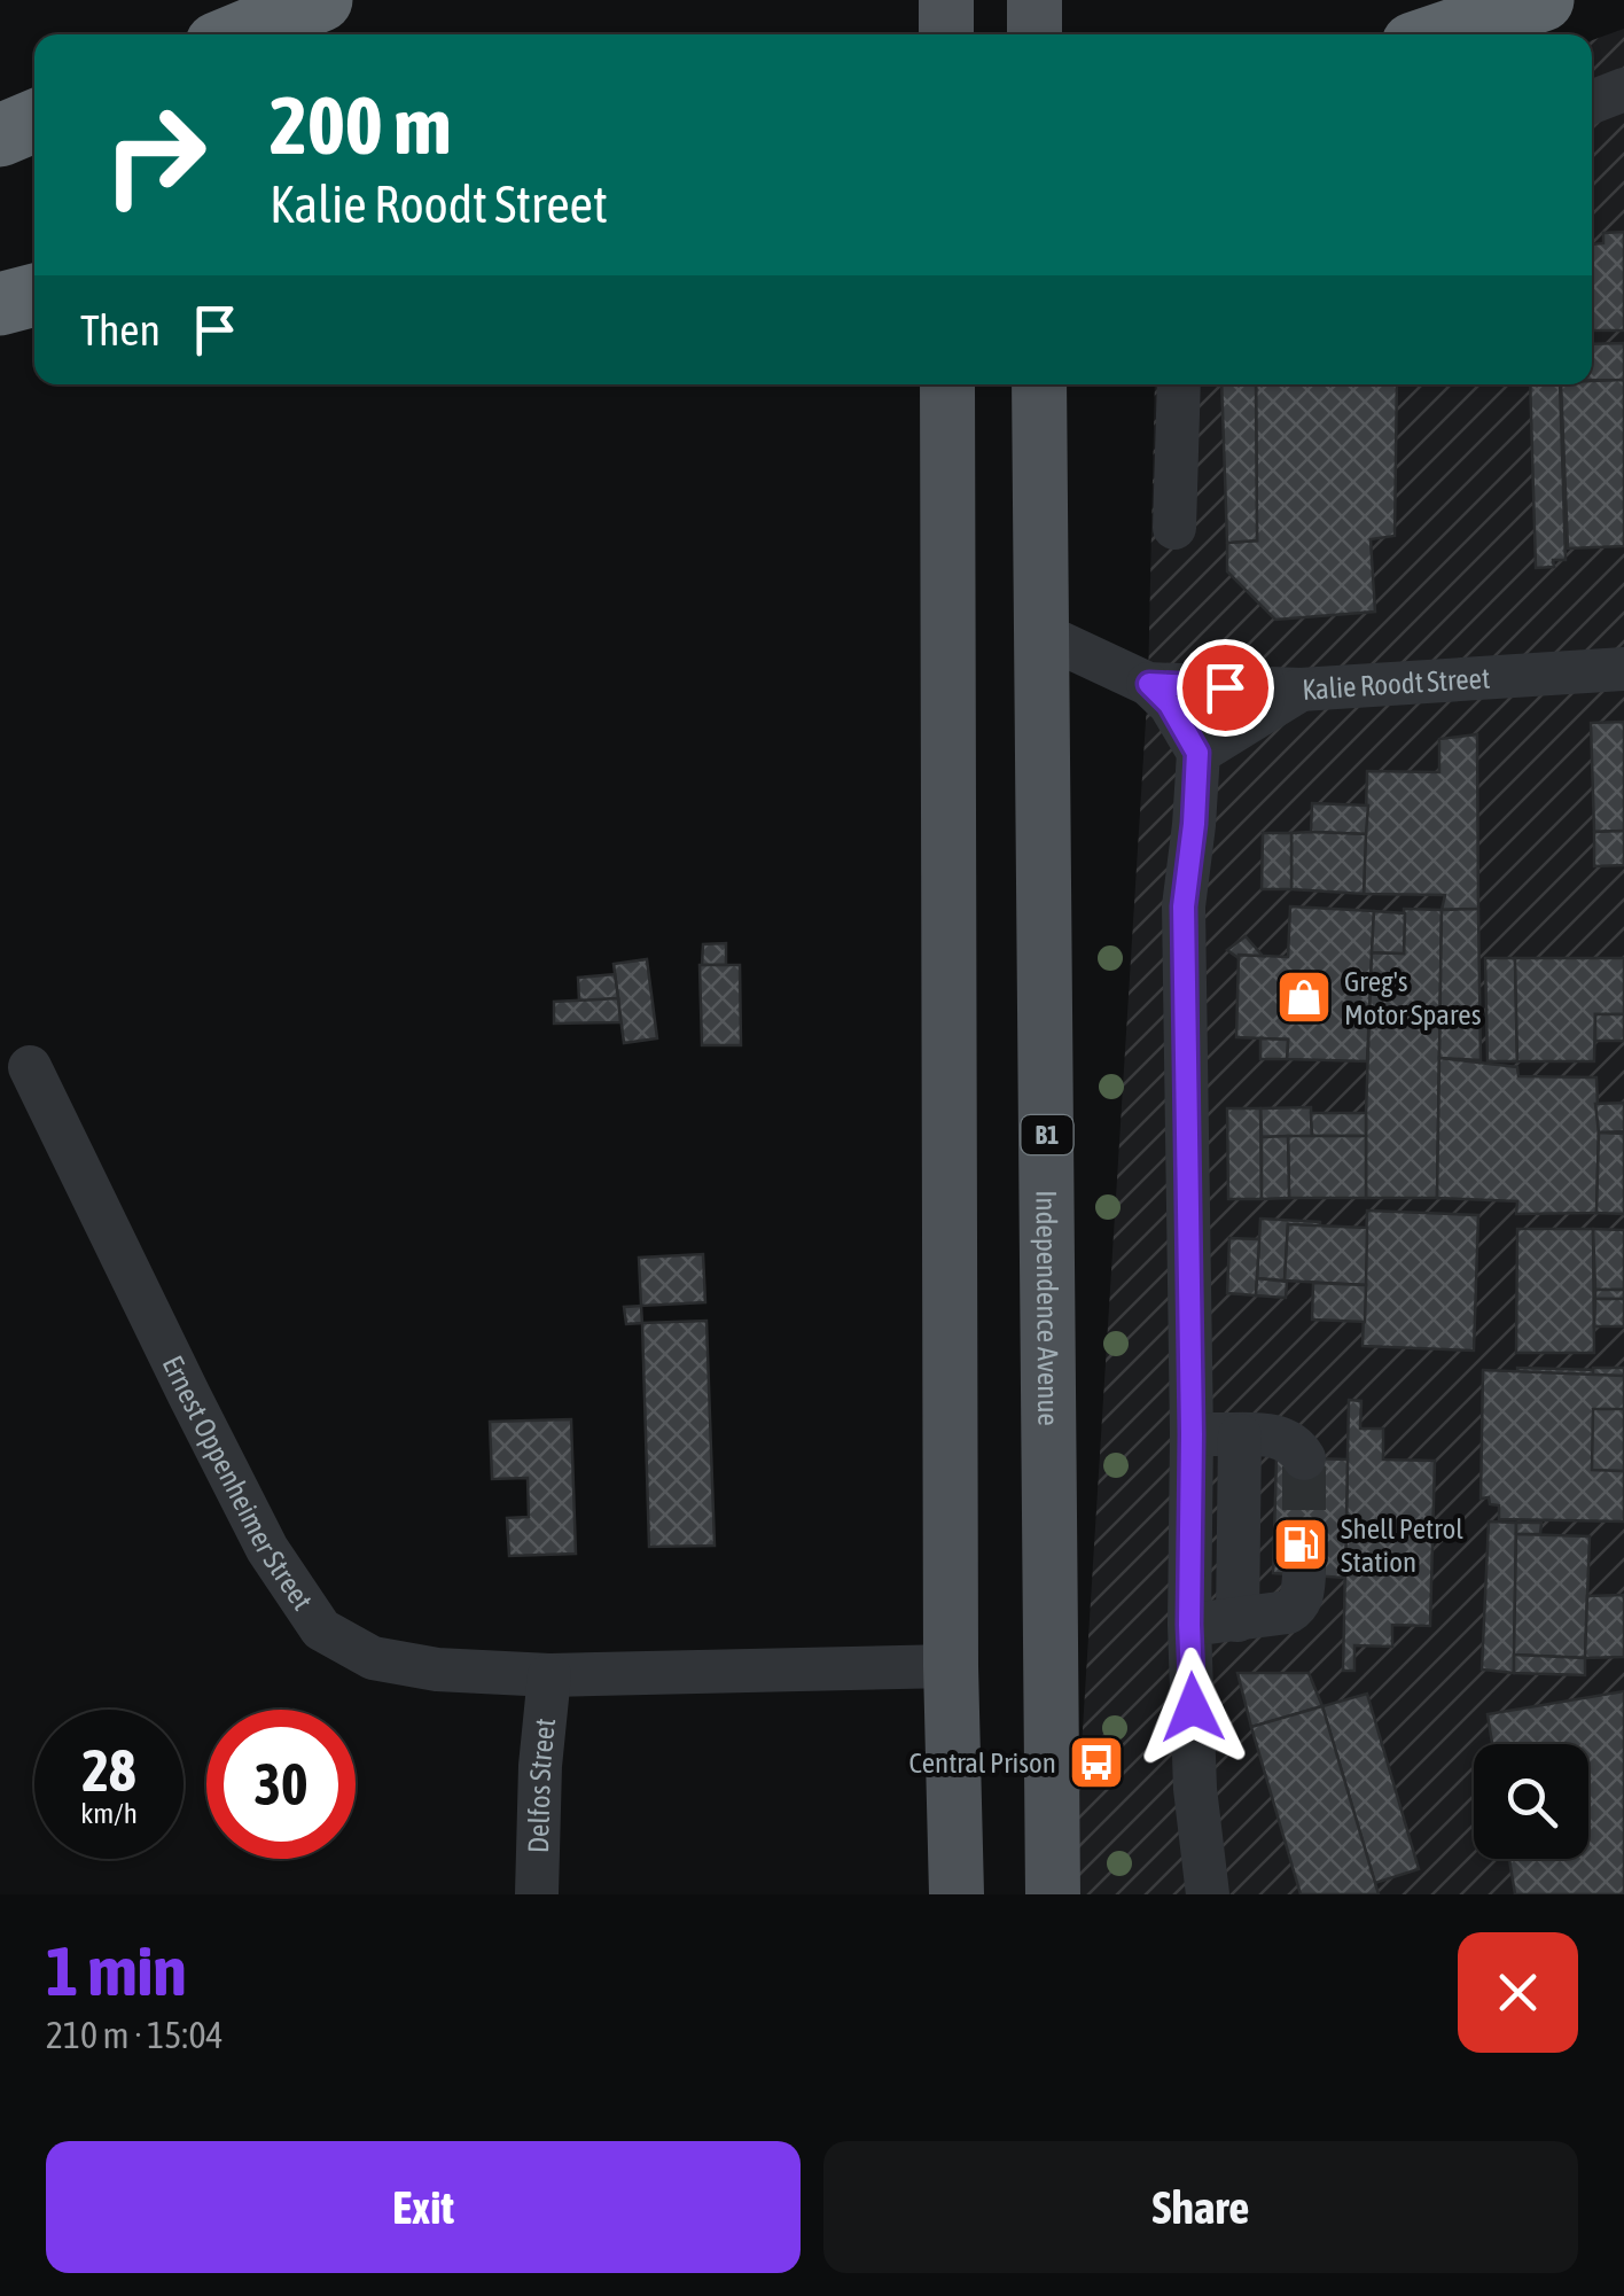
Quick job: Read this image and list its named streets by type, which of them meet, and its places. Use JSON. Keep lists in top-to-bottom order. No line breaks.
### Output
{"streets":{"main road":["B1","Independence Avenue"],"street":["Kalie Roodt Street","Ernest Oppenheimer Street","Delfos Street"]},"crossings":[["Kalie Roodt Street","Independence Avenue"],["Ernest Oppenheimer Street","Delfos Street"]],"places":{"shop":["Greg's Motor Spares"],"fuel station":["Shell Petrol Station"],"bus stop":["Central Prison"]},"page":{"turn":["200 m","Kalie Roodt Street"],"then":"Then","speed":"28 km/h","limit":"30","heading":["1 min","210 m · 15:04"],"buttons":["Exit","Share"]}}
